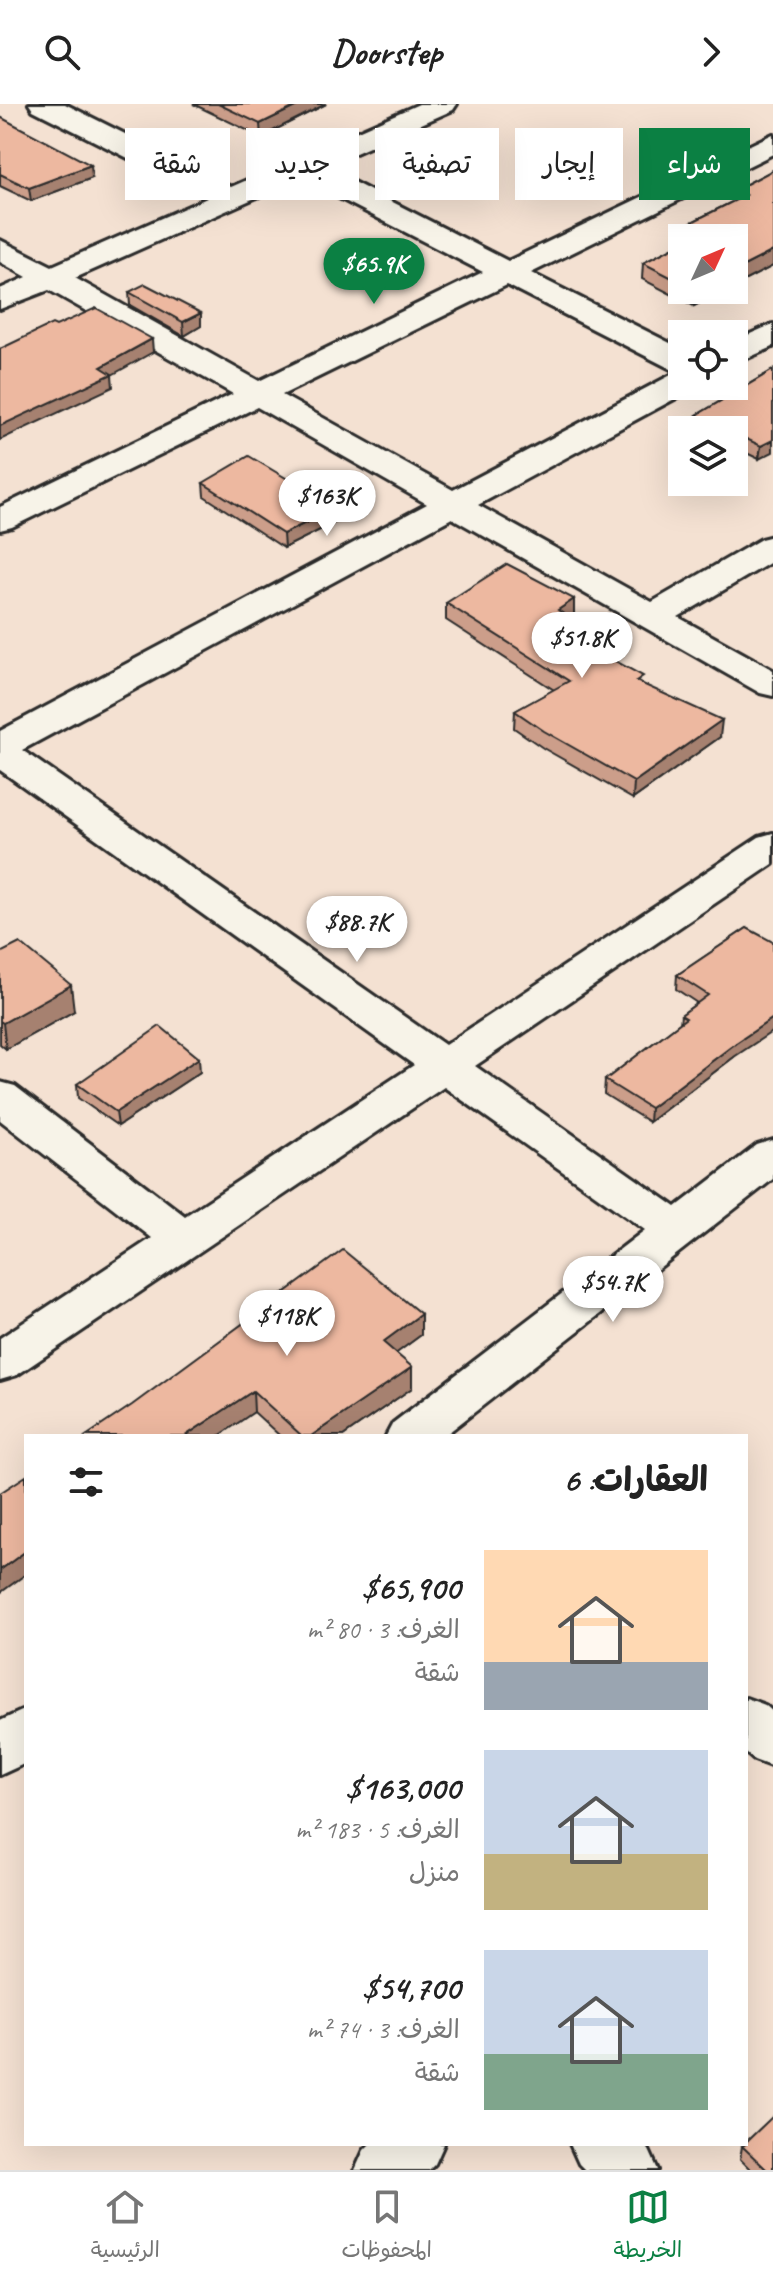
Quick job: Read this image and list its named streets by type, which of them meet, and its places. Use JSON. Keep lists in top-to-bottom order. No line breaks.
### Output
{"north":"top right","page":{"header":"Doorstep","chip":["شراء","إيجار","تصفية","جديد","شقة"],"price":["$65.9K","$163K","$51.8K","$88.7K","$54.7K","$118K"],"heading":"العقارات: 6","list":[{"name":"$65,900","note":"الغرف: 3 · 80 m² · شقة"},{"name":"$163,000","note":"الغرف: 5 · 183 m² · منزل"},{"name":"$54,700","note":"الغرف: 3 · 74 m² · شقة"}],"tabs":["الخريطة","المحفوظات","الرئيسية"]}}
